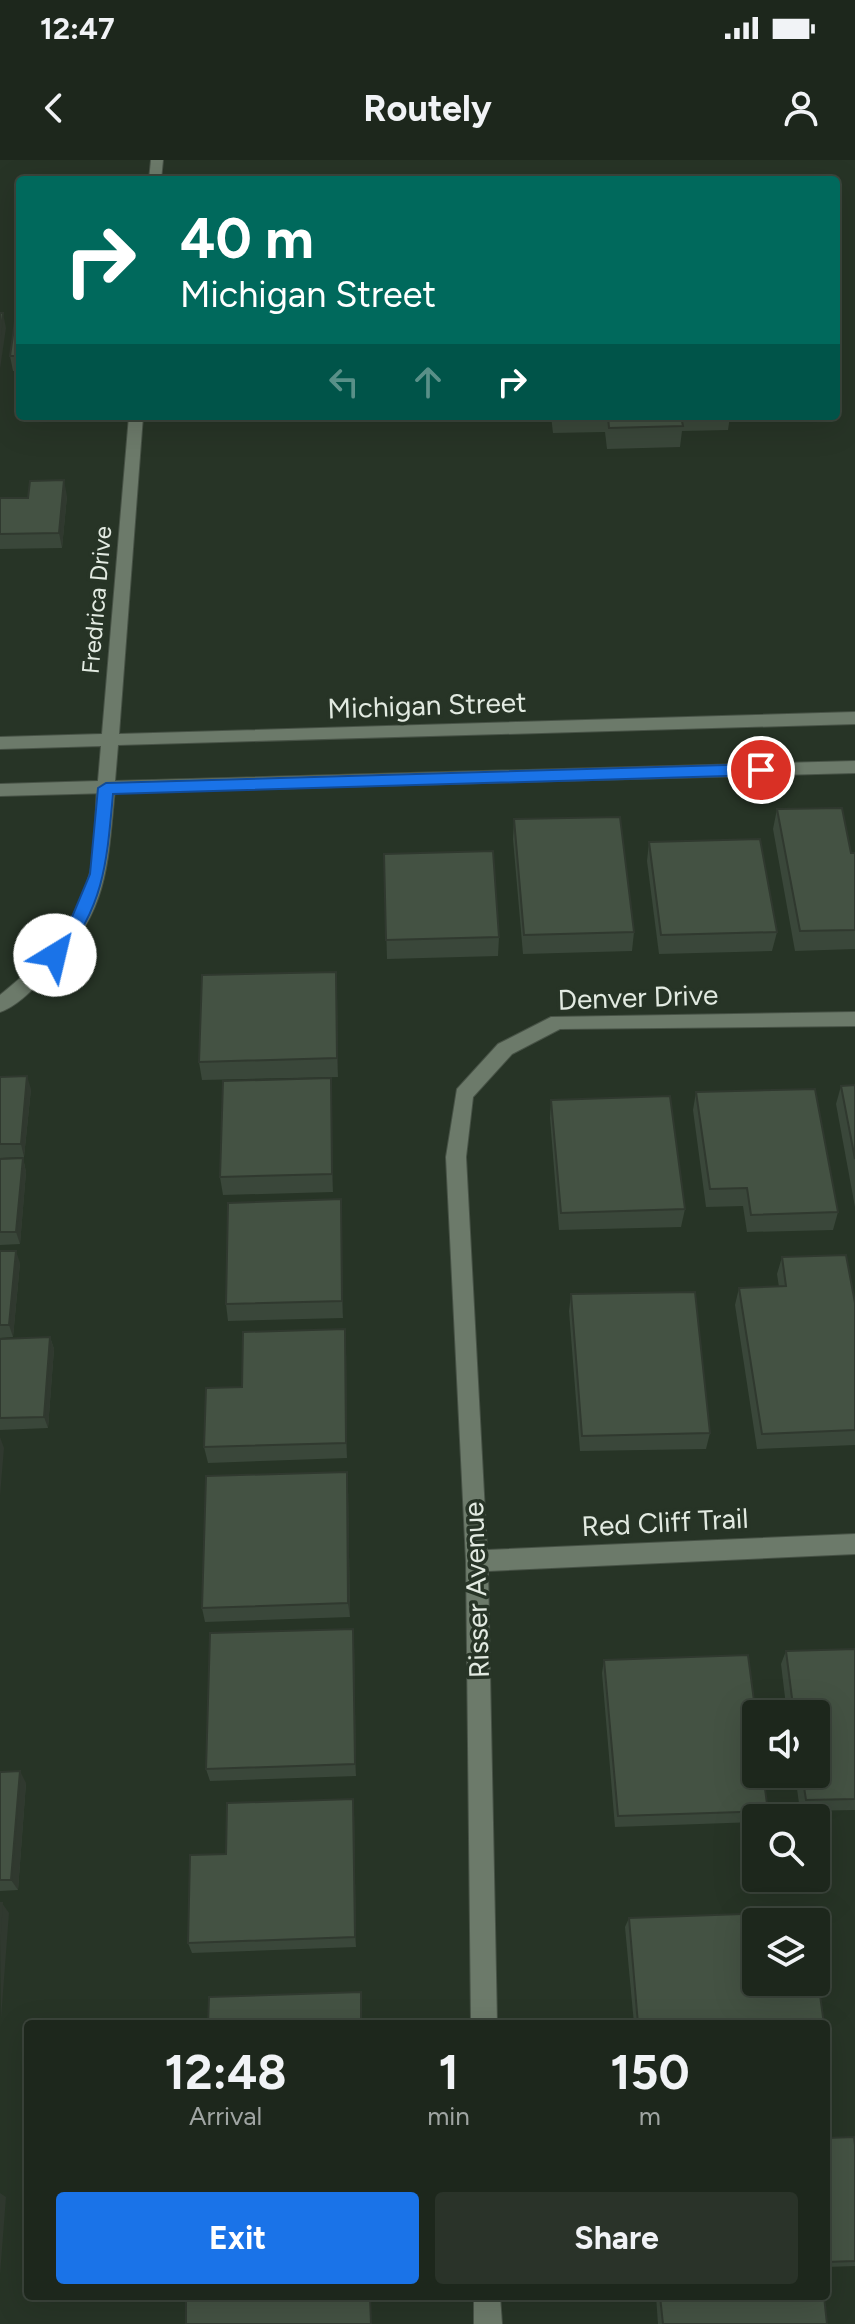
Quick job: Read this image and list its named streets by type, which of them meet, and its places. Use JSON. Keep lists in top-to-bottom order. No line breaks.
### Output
{"streets":{"street":["Fredrica Drive","Michigan Street","Denver Drive","Red Cliff Trail","Risser Avenue"]},"crossings":[["Fredrica Drive","Michigan Street"],["Denver Drive","Risser Avenue"],["Red Cliff Trail","Risser Avenue"]],"page":{"status":"12:47","header":"Routely","turn":["40 m","Michigan Street"],"eta":["12:48","Arrival","1","min","150","m"],"buttons":["Exit","Share"]}}
